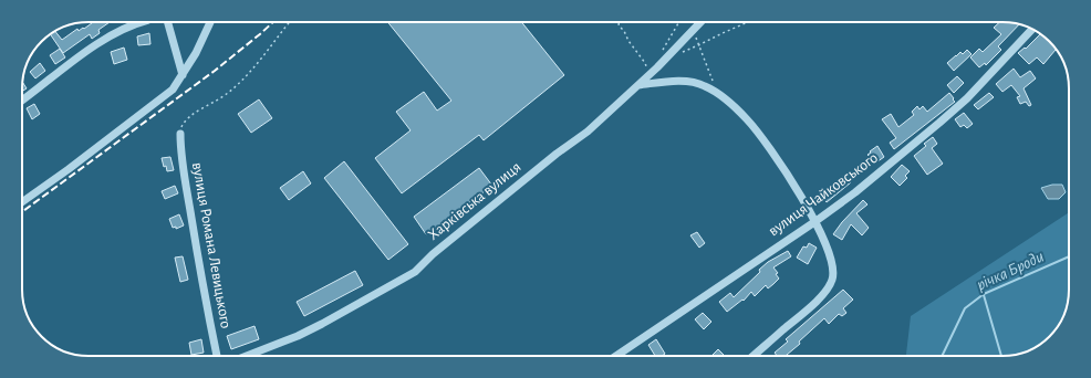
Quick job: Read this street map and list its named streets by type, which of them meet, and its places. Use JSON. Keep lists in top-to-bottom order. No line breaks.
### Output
{"streets":{"street":["вулиця Чайковського","Харківська вулиця","вулиця Романа Левицького"]},"water":["річка Броди"]}
